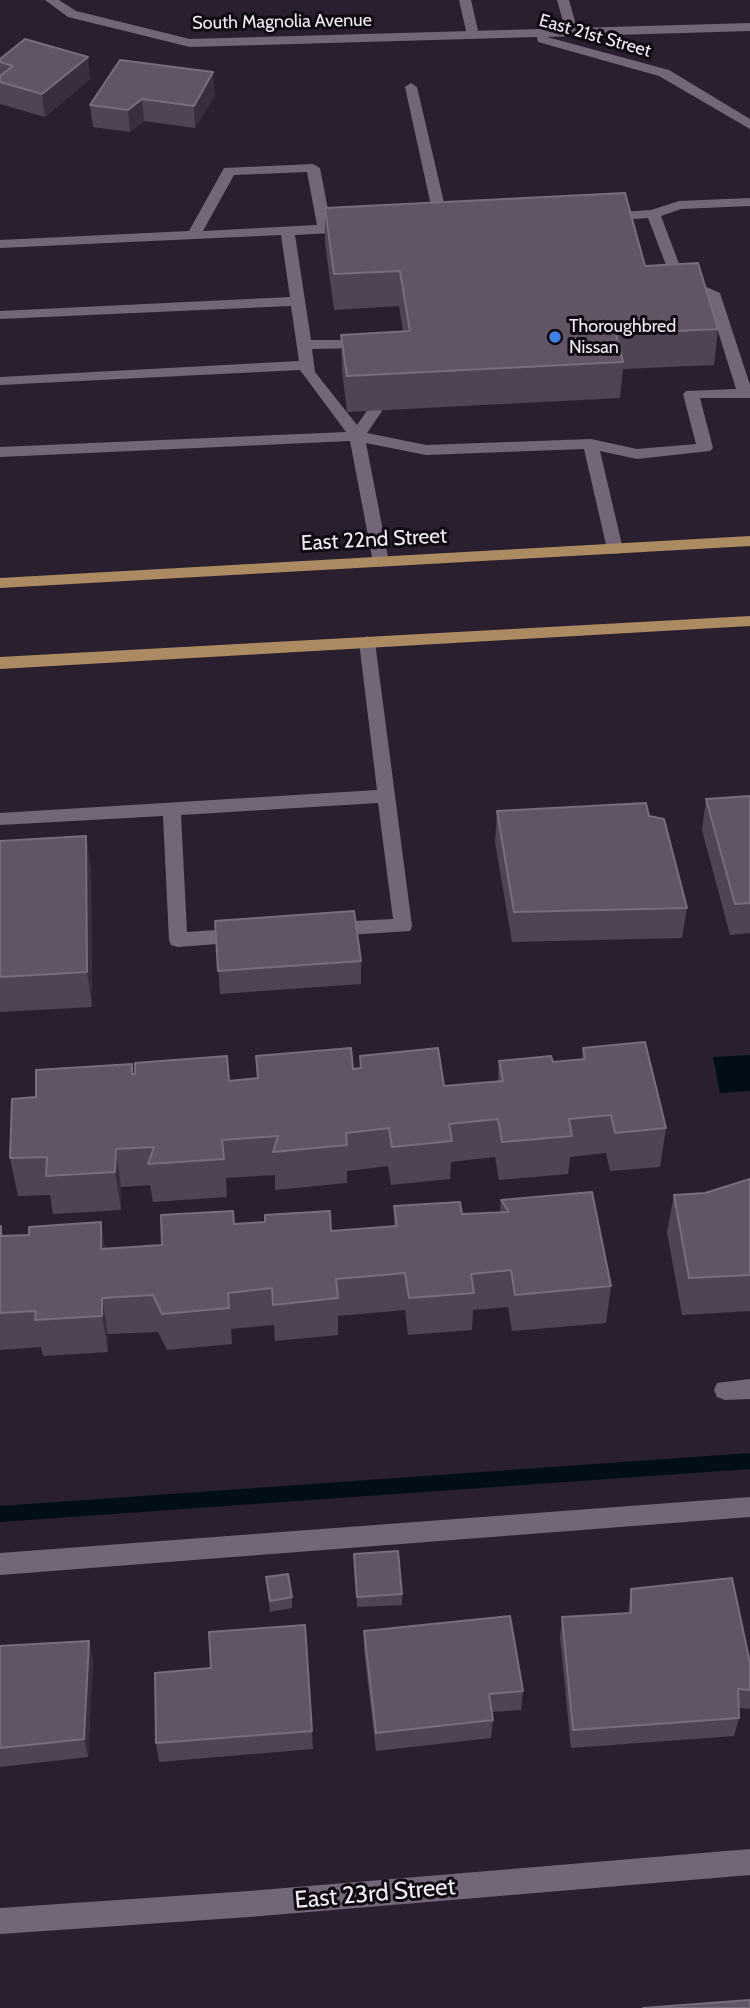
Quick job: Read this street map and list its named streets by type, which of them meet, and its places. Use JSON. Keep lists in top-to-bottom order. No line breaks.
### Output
{"streets":{"main road":["East 22nd Street"],"street":["South Magnolia Avenue","East 21st Street","East 23rd Street"]},"crossings":[["South Magnolia Avenue","East 21st Street"]],"places":["Thoroughbred Nissan"]}
